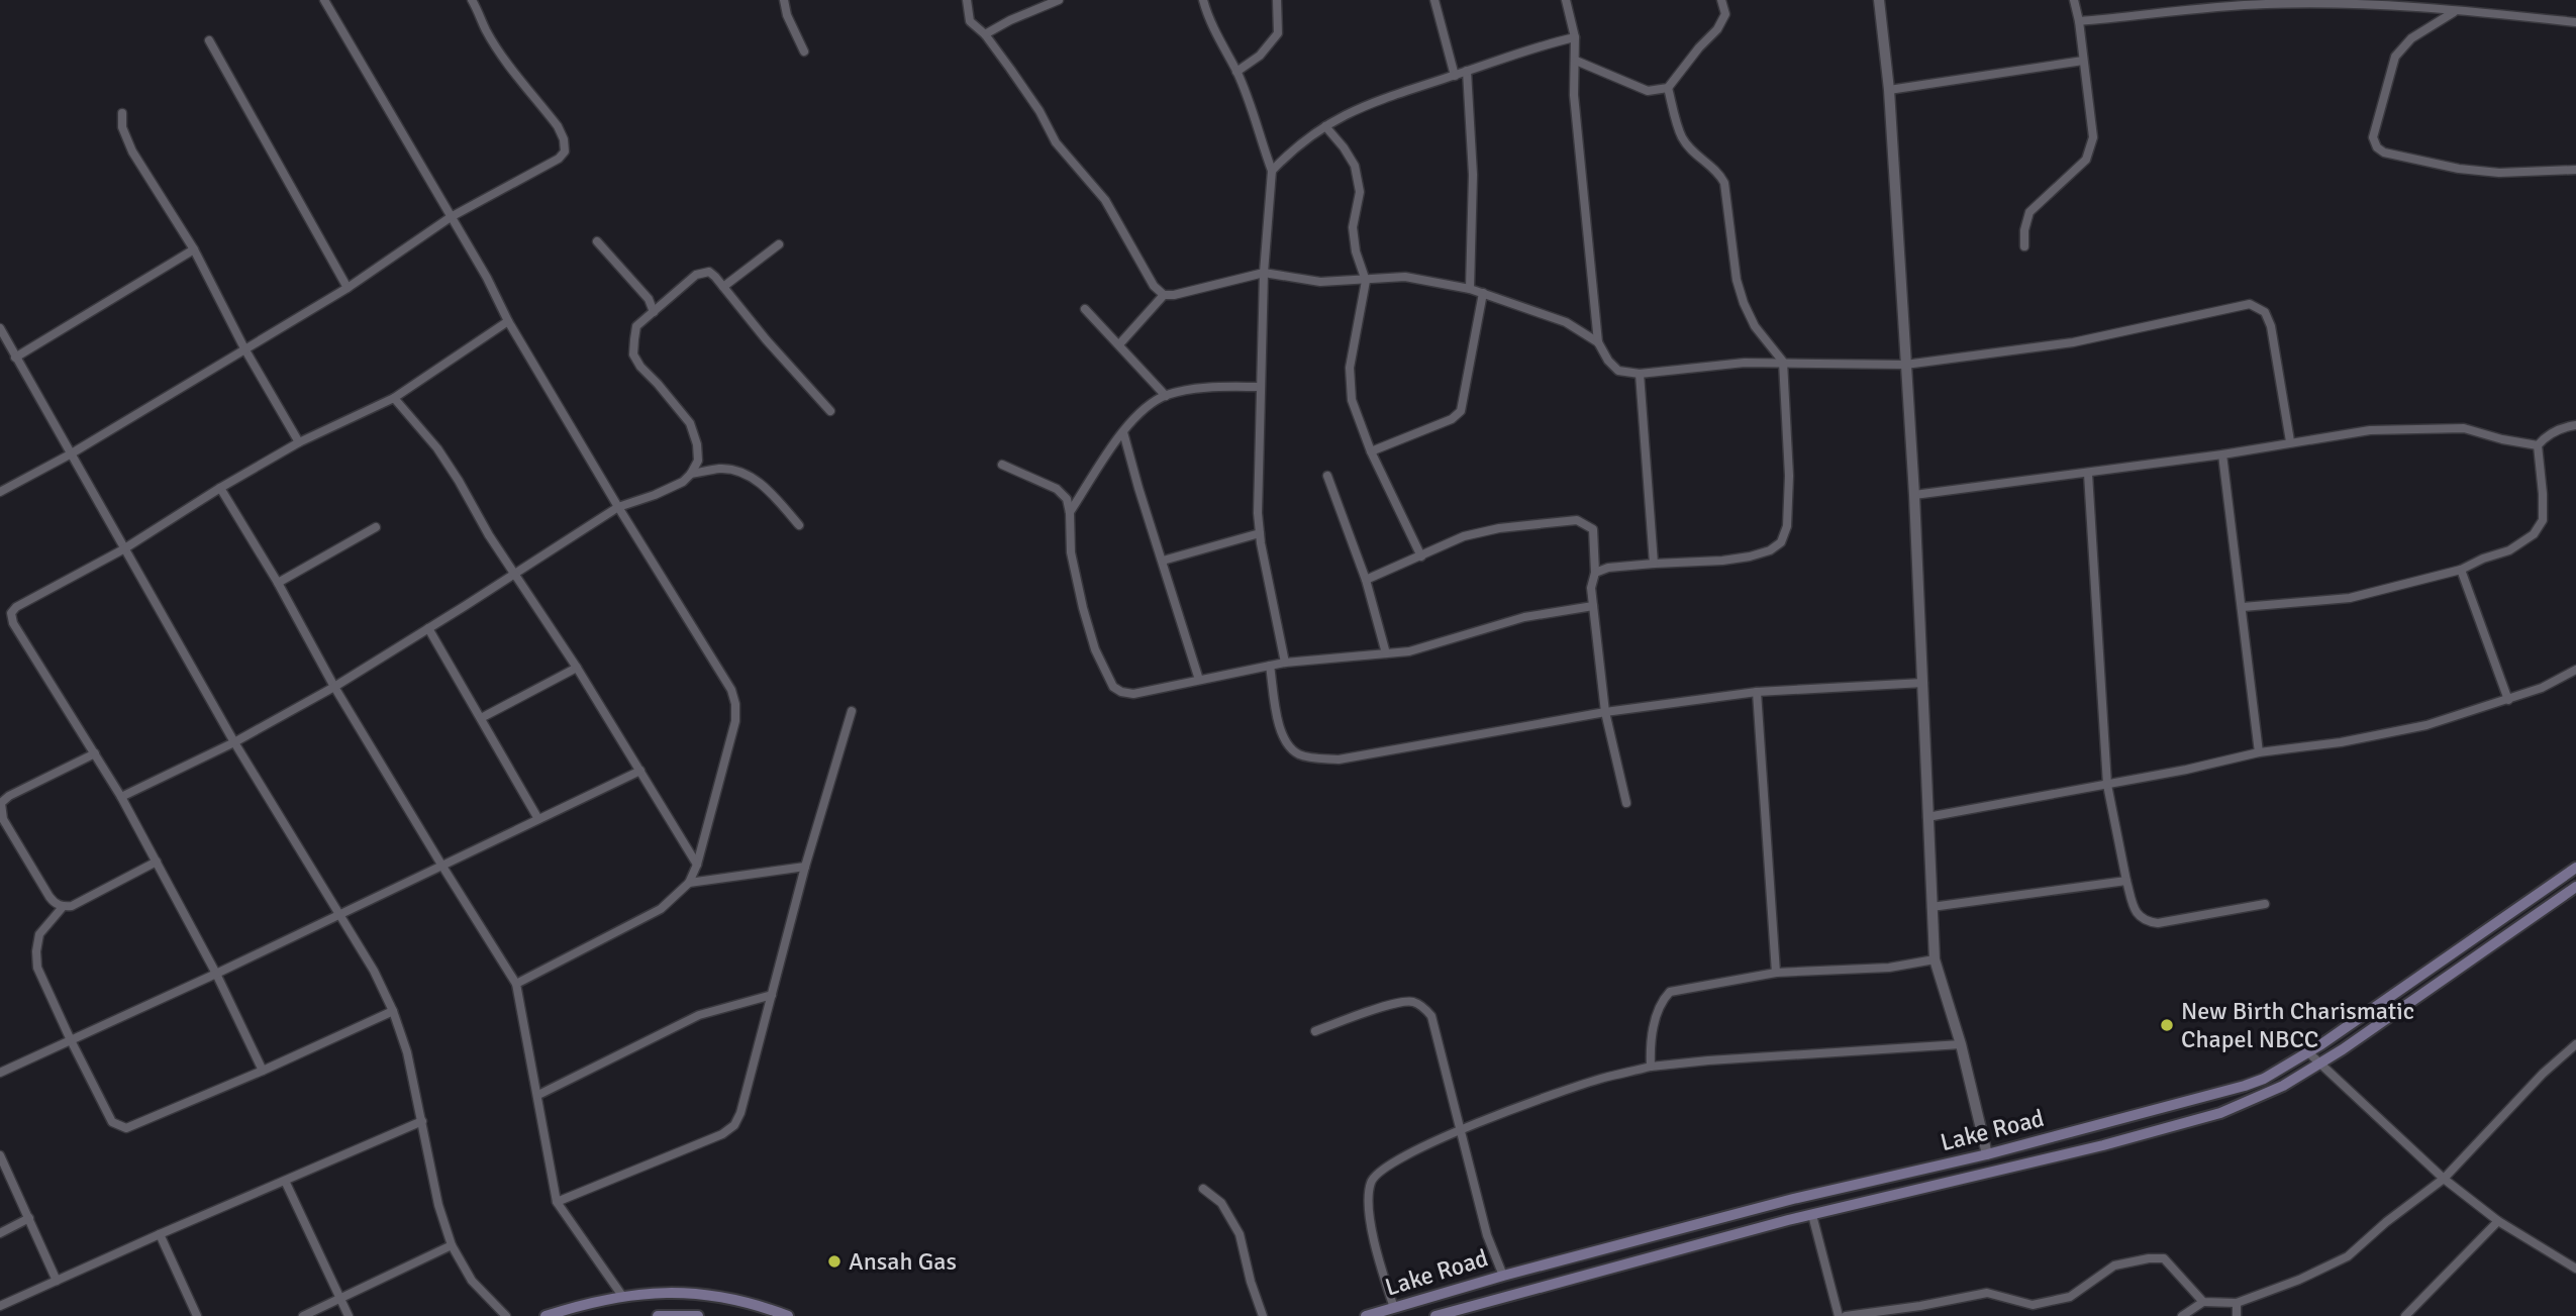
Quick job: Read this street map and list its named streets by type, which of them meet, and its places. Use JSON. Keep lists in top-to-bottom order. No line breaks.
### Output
{"streets":{"main road":["Lake Road"]},"places":["New Birth Charismatic Chapel NBCC","Ansah Gas"]}
